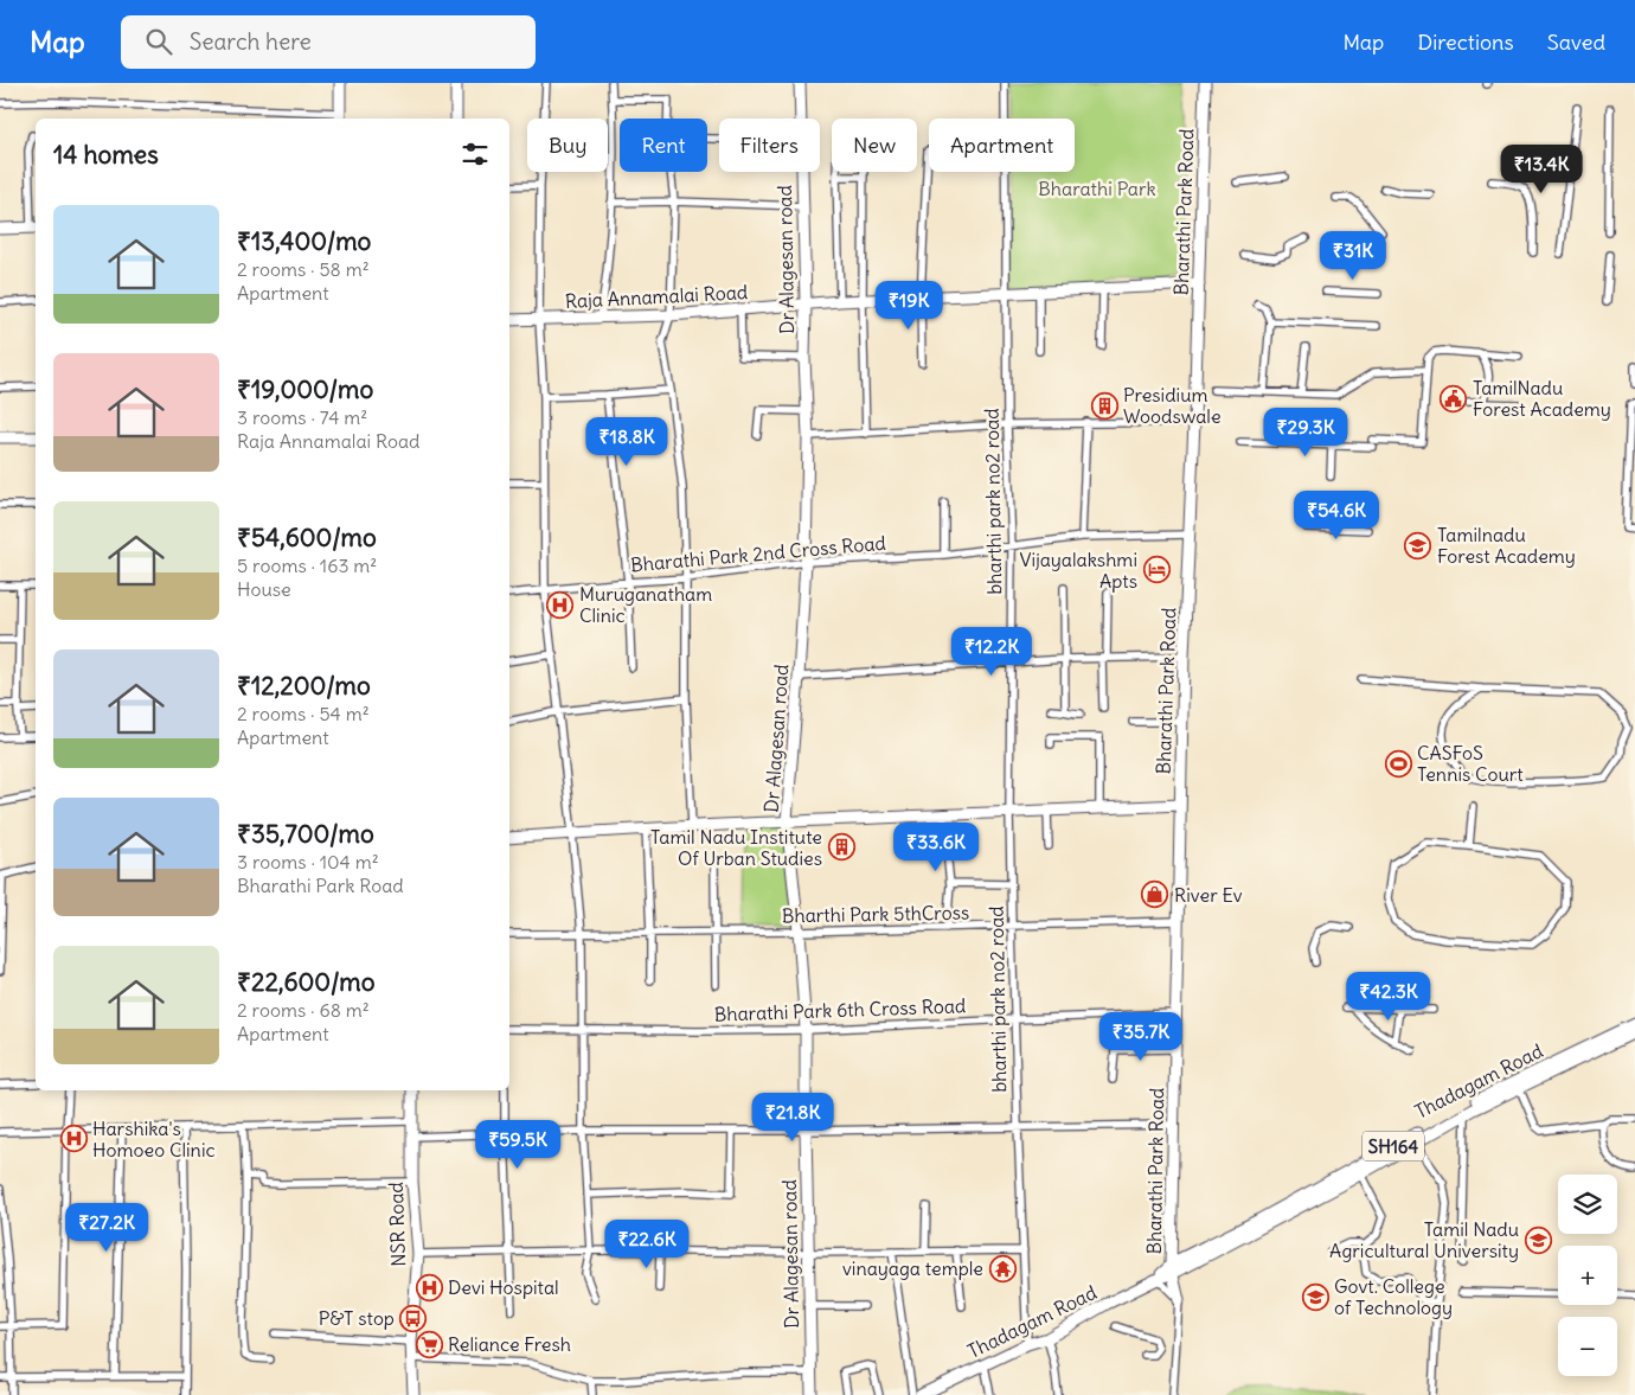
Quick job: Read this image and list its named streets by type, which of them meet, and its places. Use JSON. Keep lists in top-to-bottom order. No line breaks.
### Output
{"streets":{"main road":["Bharathi Park Road","Dr Alagesan road","Raja Annamalai Road","Thadagam Road","SH164","NSR Road"],"street":["bharthi park no2 road","Bharathi Park 2nd Cross Road","Bharthi Park 5thCross","Bharathi Park 6th Cross Road"]},"crossings":[["Bharathi Park Road","Raja Annamalai Road"],["Bharathi Park Road","Bharathi Park 2nd Cross Road"],["Bharathi Park Road","Bharthi Park 5thCross"],["Bharathi Park Road","Bharathi Park 6th Cross Road"],["Bharathi Park Road","Thadagam Road"],["Dr Alagesan road","Raja Annamalai Road"],["Dr Alagesan road","Bharathi Park 2nd Cross Road"],["Dr Alagesan road","Bharthi Park 5thCross"],["Dr Alagesan road","Bharathi Park 6th Cross Road"],["Raja Annamalai Road","bharthi park no2 road"],["bharthi park no2 road","Bharathi Park 2nd Cross Road"],["bharthi park no2 road","Bharthi Park 5thCross"],["bharthi park no2 road","Bharathi Park 6th Cross Road"],["bharthi park no2 road","Thadagam Road"]],"parks":["Bharathi Park"],"places":{"public building":["TamilNadu Forest Academy"],"building":["Presidium Woodswale","Tamil Nadu Institute Of Urban Studies"],"school or university":["Tamilnadu Forest Academy","Tamil Nadu Agricultural University","Govt. College of Technology"],"hotel":["Vijayalakshmi Apts"],"hospital":["Muruganatham Clinic","Harshika's Homoeo Clinic","Devi Hospital"],"sports":["CASFoS Tennis Court"],"shop":["River Ev"],"temple":["vinayaga temple"],"bus stop":["P&T stop"],"supermarket":["Reliance Fresh"]},"page":{"header":"Map","search":"Search here","nav":["Map","Directions","Saved"],"chip":["Buy","Rent","Filters","New","Apartment"],"heading":"14 homes","price":["₹13.4K","₹31K","₹19K","₹29.3K","₹18.8K","₹54.6K","₹12.2K","₹33.6K","₹42.3K","₹35.7K","₹21.8K","₹59.5K","₹27.2K","₹22.6K"],"list":[{"name":"₹13,400/mo","note":"2 rooms · 58 m² · Apartment"},{"name":"₹19,000/mo","note":"3 rooms · 74 m² · Raja Annamalai Road"},{"name":"₹54,600/mo","note":"5 rooms · 163 m² · House"},{"name":"₹12,200/mo","note":"2 rooms · 54 m² · Apartment"},{"name":"₹35,700/mo","note":"3 rooms · 104 m² · Bharathi Park Road"},{"name":"₹22,600/mo","note":"2 rooms · 68 m² · Apartment"}],"map_buttons":["+","−"]}}
